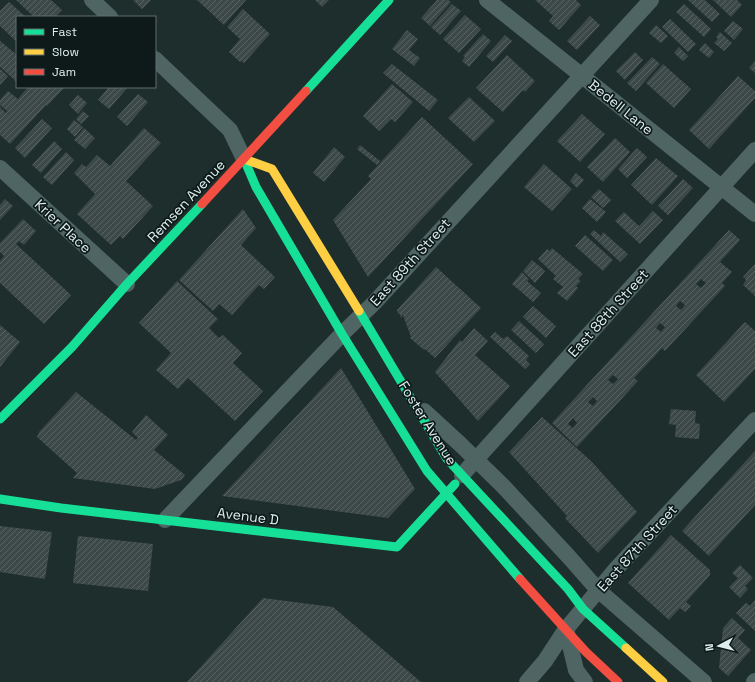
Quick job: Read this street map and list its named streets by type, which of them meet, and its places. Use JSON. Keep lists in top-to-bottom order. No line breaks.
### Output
{"streets":{"main road":["Remsen Avenue","Foster Avenue","Avenue D"],"street":["Bedell Lane","Krier Place","East 89th Street","East 88th Street","East 87th Street"]},"crossings":[["Bedell Lane","East 89th Street"],["Bedell Lane","East 88th Street"],["Remsen Avenue","Krier Place"],["Remsen Avenue","Foster Avenue"],["East 89th Street","Foster Avenue"],["East 89th Street","Avenue D"],["East 88th Street","Foster Avenue"],["East 88th Street","Avenue D"],["Foster Avenue","Avenue D"],["Foster Avenue","East 87th Street"]],"legend":["Fast","Slow","Jam"],"north":"left"}
